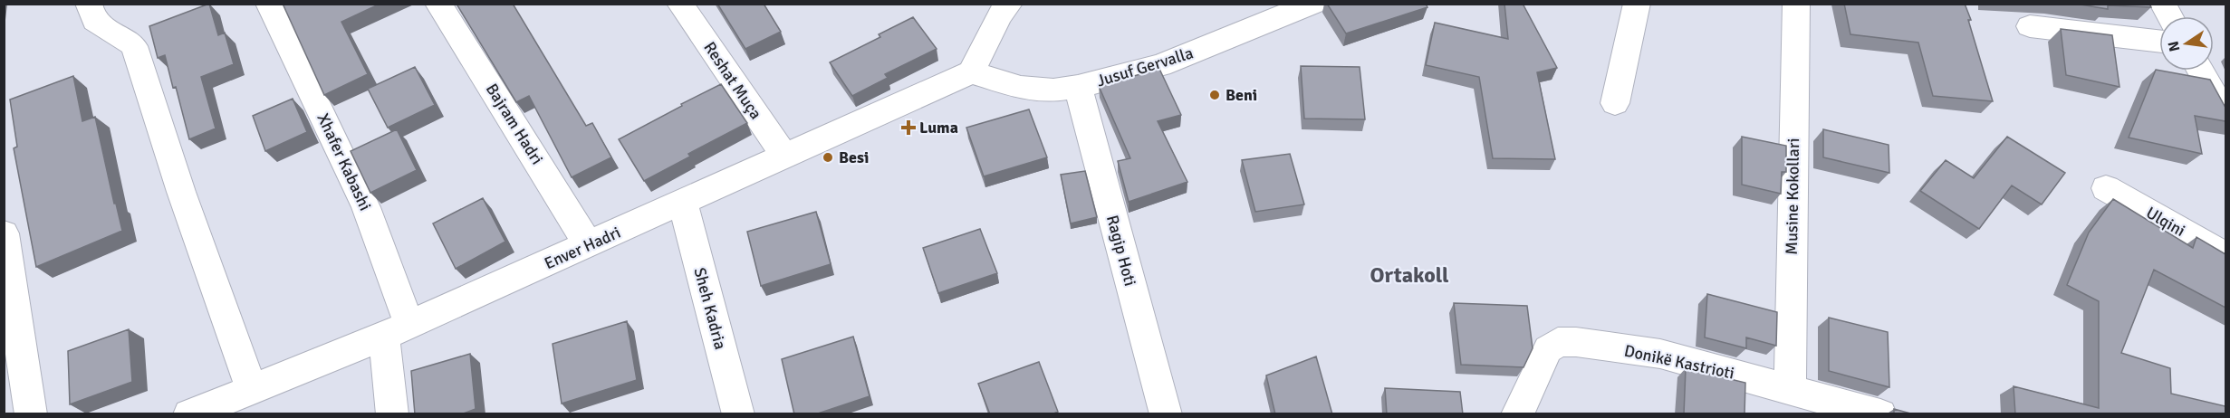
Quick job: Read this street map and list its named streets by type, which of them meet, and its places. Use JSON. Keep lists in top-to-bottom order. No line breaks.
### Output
{"streets":{"street":["Jusuf Gervalla","Reshat Muça","Bajram Hadri","Xhafer Kabashi","Musine Kokollari","Ulqini","Enver Hadri","Ragip Hoti","Sheh Kadria","Donikë Kastrioti"]},"crossings":[["Jusuf Gervalla","Enver Hadri"],["Jusuf Gervalla","Ragip Hoti"],["Reshat Muça","Enver Hadri"],["Bajram Hadri","Enver Hadri"],["Xhafer Kabashi","Enver Hadri"],["Musine Kokollari","Donikë Kastrioti"],["Enver Hadri","Sheh Kadria"]],"districts":["Ortakoll"],"places":{"other":["Beni","Besi"],"health":["Luma"]},"north":"left"}
